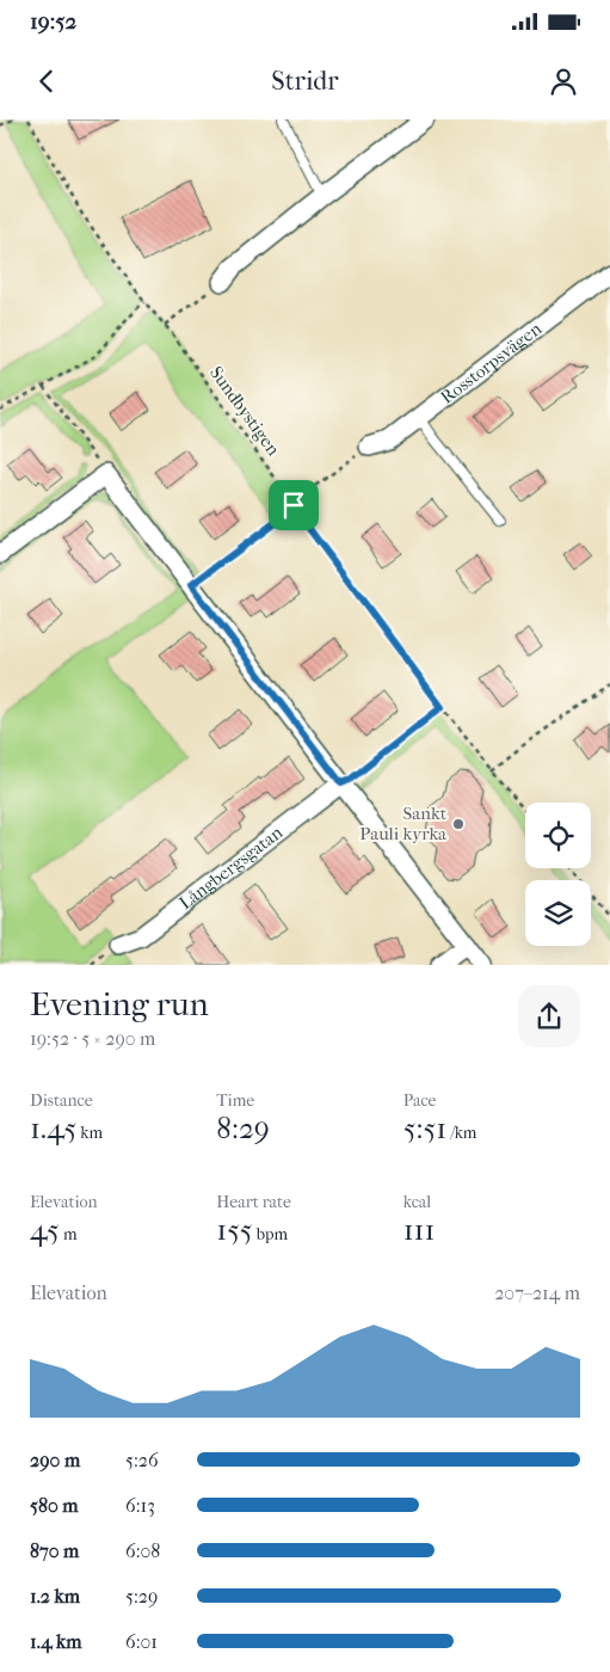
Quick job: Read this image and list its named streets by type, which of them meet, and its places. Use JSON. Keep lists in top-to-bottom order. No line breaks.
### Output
{"streets":{"street":["Rosstorpsvägen","Långbergsgatan"],"path":["Sundbystigen"]},"places":["Sankt Pauli kyrka"],"page":{"status":"19:52","header":"Stridr","heading":["Evening run","19:52 · 5 × 290 m"],"stats":[["Distance","1.45 km"],["Time","8:29"],["Pace","5:51 /km"],["Elevation","45 m"],["Heart rate","155 bpm"],["kcal","111"]],"chart":["Elevation","207–214 m"],"list":[{"name":"290 m","note":"5:26"},{"name":"580 m","note":"6:13"},{"name":"870 m","note":"6:08"},{"name":"1.2 km","note":"5:29"},{"name":"1.4 km","note":"6:01"}]}}
